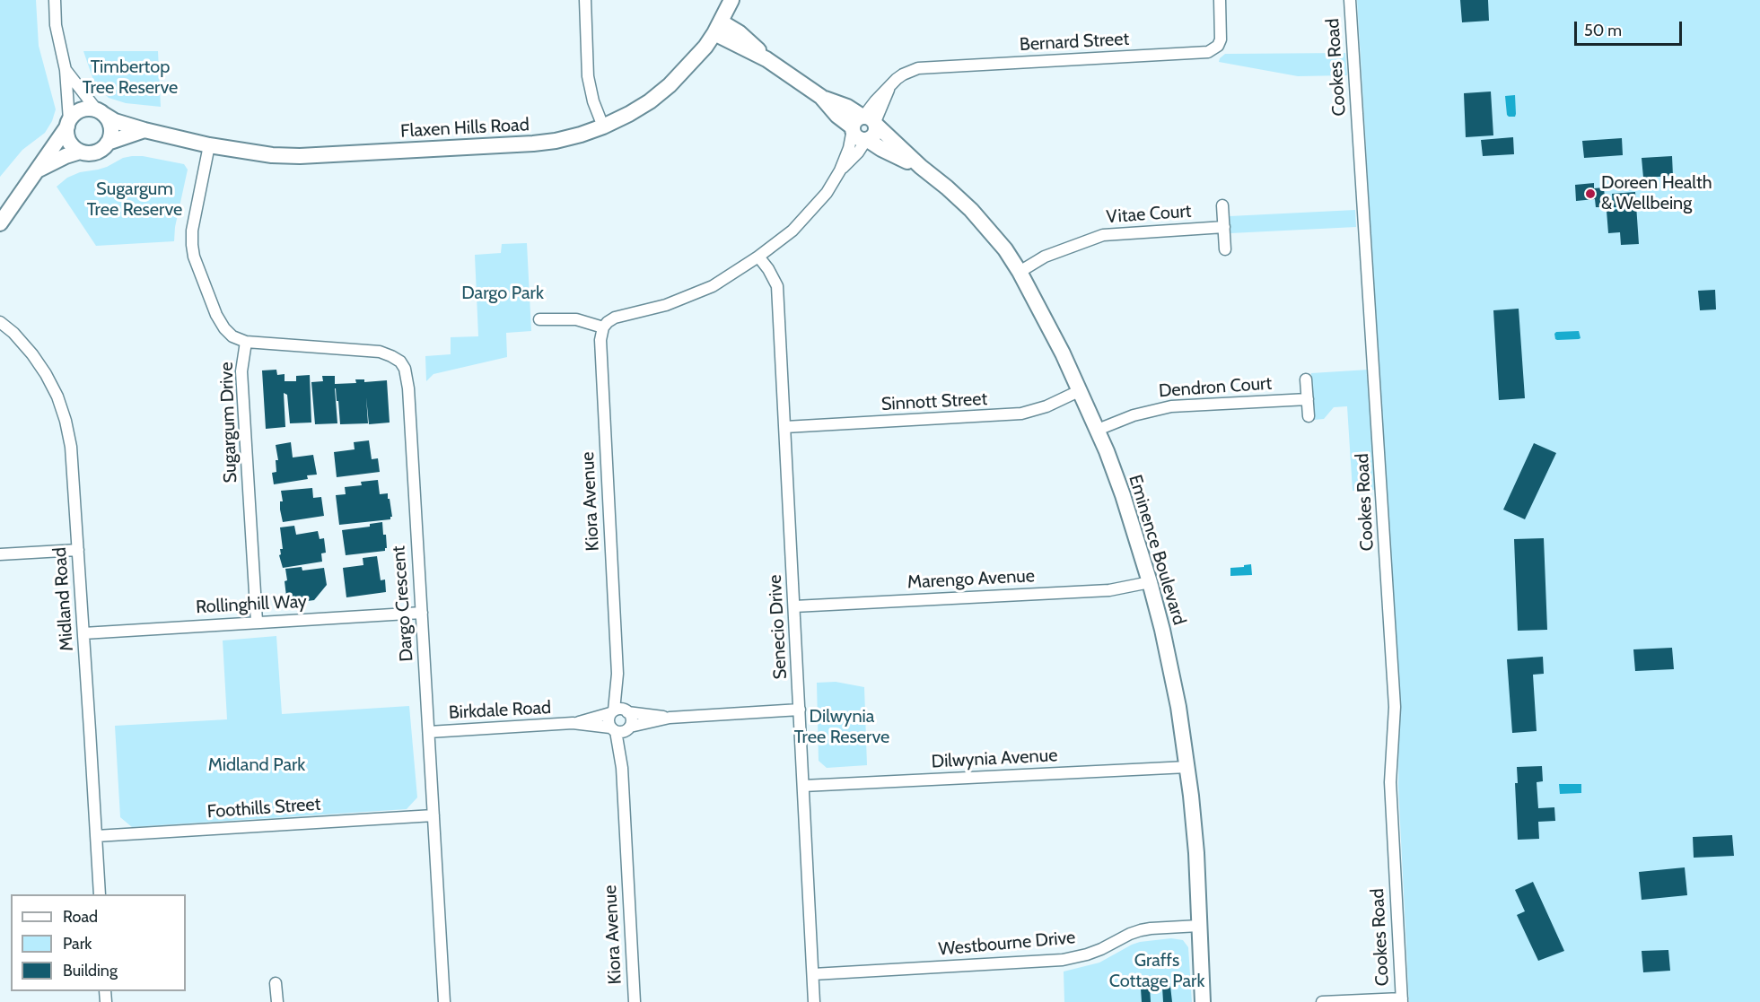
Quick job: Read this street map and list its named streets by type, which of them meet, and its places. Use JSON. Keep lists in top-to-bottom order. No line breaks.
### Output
{"streets":{"street":["Bernard Street","Cookes Road","Flaxen Hills Road","Vitae Court","Dendron Court","Sinnott Street","Sugargum Drive","Kiora Avenue","Eminence Boulevard","Marengo Avenue","Midland Road","Dargo Crescent","Rollinghill Way","Senecio Drive","Birkdale Road","Dilwynia Avenue","Foothills Street","Westbourne Drive"]},"crossings":[["Bernard Street","Eminence Boulevard"],["Flaxen Hills Road","Sugargum Drive"],["Flaxen Hills Road","Eminence Boulevard"],["Vitae Court","Eminence Boulevard"],["Dendron Court","Eminence Boulevard"],["Sinnott Street","Eminence Boulevard"],["Sinnott Street","Senecio Drive"],["Sugargum Drive","Dargo Crescent"],["Sugargum Drive","Rollinghill Way"],["Kiora Avenue","Birkdale Road"],["Eminence Boulevard","Marengo Avenue"],["Eminence Boulevard","Dilwynia Avenue"],["Eminence Boulevard","Westbourne Drive"],["Marengo Avenue","Senecio Drive"],["Midland Road","Rollinghill Way"],["Midland Road","Foothills Street"],["Dargo Crescent","Rollinghill Way"],["Dargo Crescent","Birkdale Road"],["Dargo Crescent","Foothills Street"],["Senecio Drive","Birkdale Road"],["Senecio Drive","Dilwynia Avenue"],["Senecio Drive","Westbourne Drive"]],"parks":["Timbertop Tree Reserve","Sugargum Tree Reserve","Dargo Park","Dilwynia Tree Reserve","Midland Park","Graffs Cottage Park"],"places":["Doreen Health & Wellbeing"],"legend":["Road","Park","Building"],"scale_bar":"50 m"}
